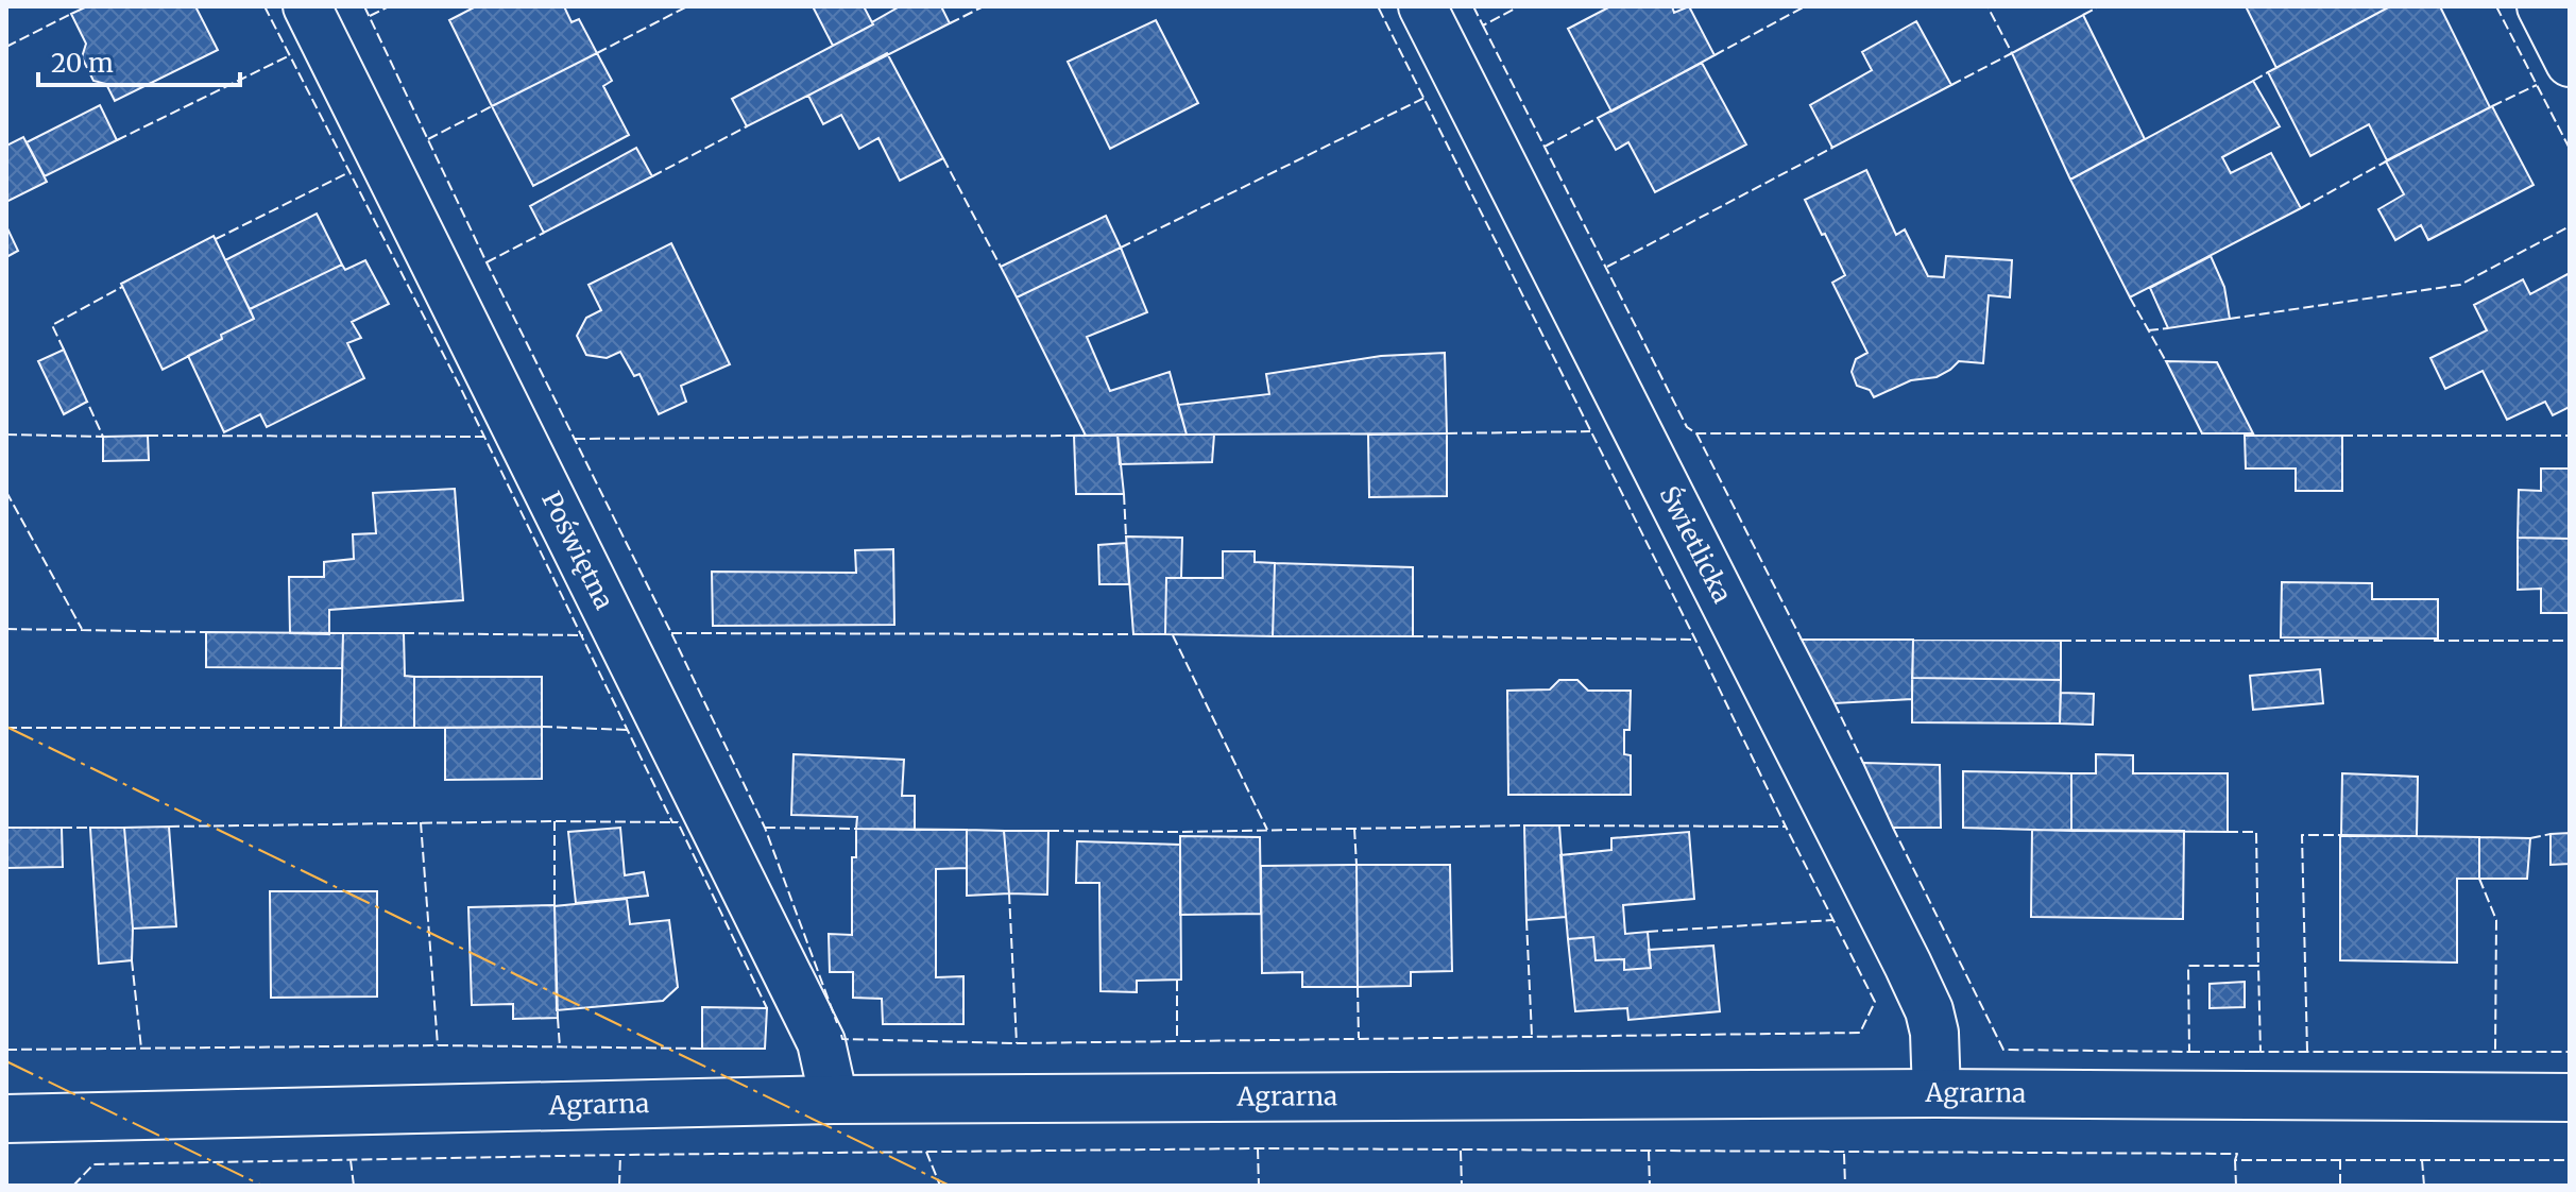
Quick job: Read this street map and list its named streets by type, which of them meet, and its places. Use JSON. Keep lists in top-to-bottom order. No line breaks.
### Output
{"streets":{"street":["Świetlicka","Poświętna","Agrarna"]},"crossings":[["Świetlicka","Agrarna"],["Poświętna","Agrarna"]],"scale_bar":"20 m"}
